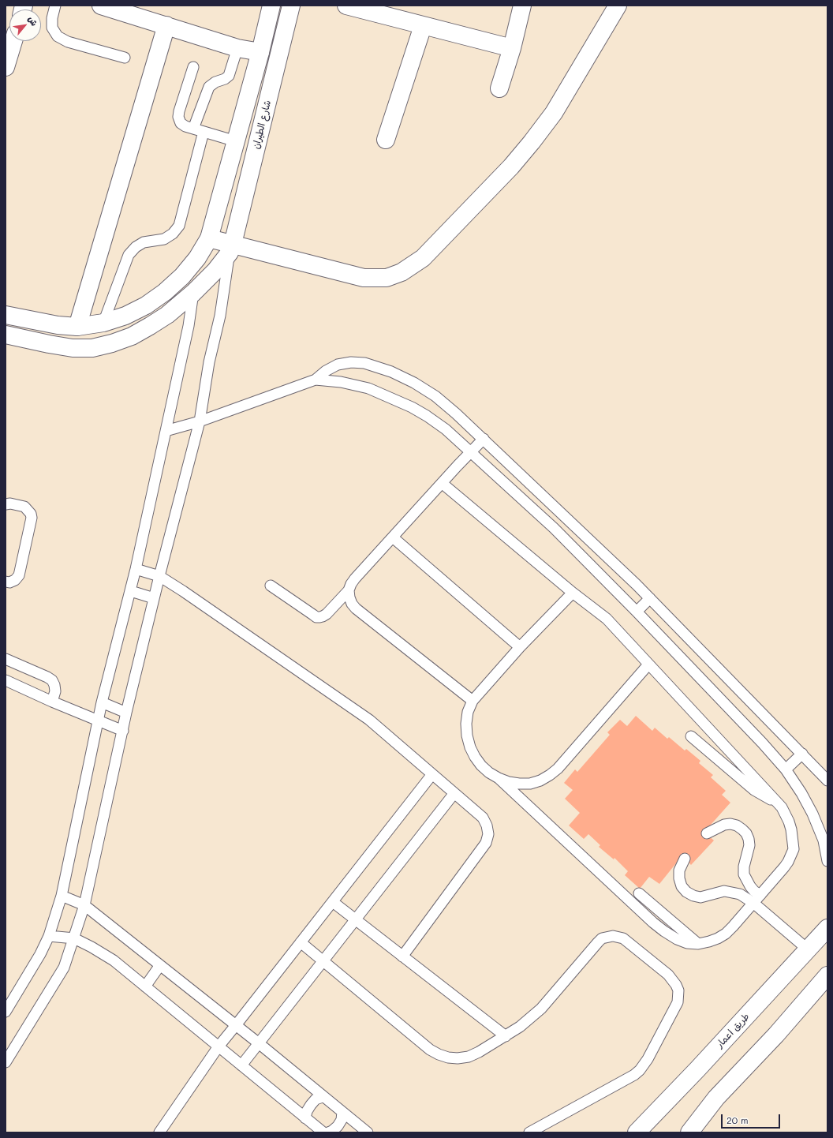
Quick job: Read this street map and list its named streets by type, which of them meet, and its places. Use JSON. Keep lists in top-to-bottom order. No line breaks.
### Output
{"streets":{"street":["شارع الطيران","طريق اعمار"]},"scale_bar":"20 m","north":"top right"}
